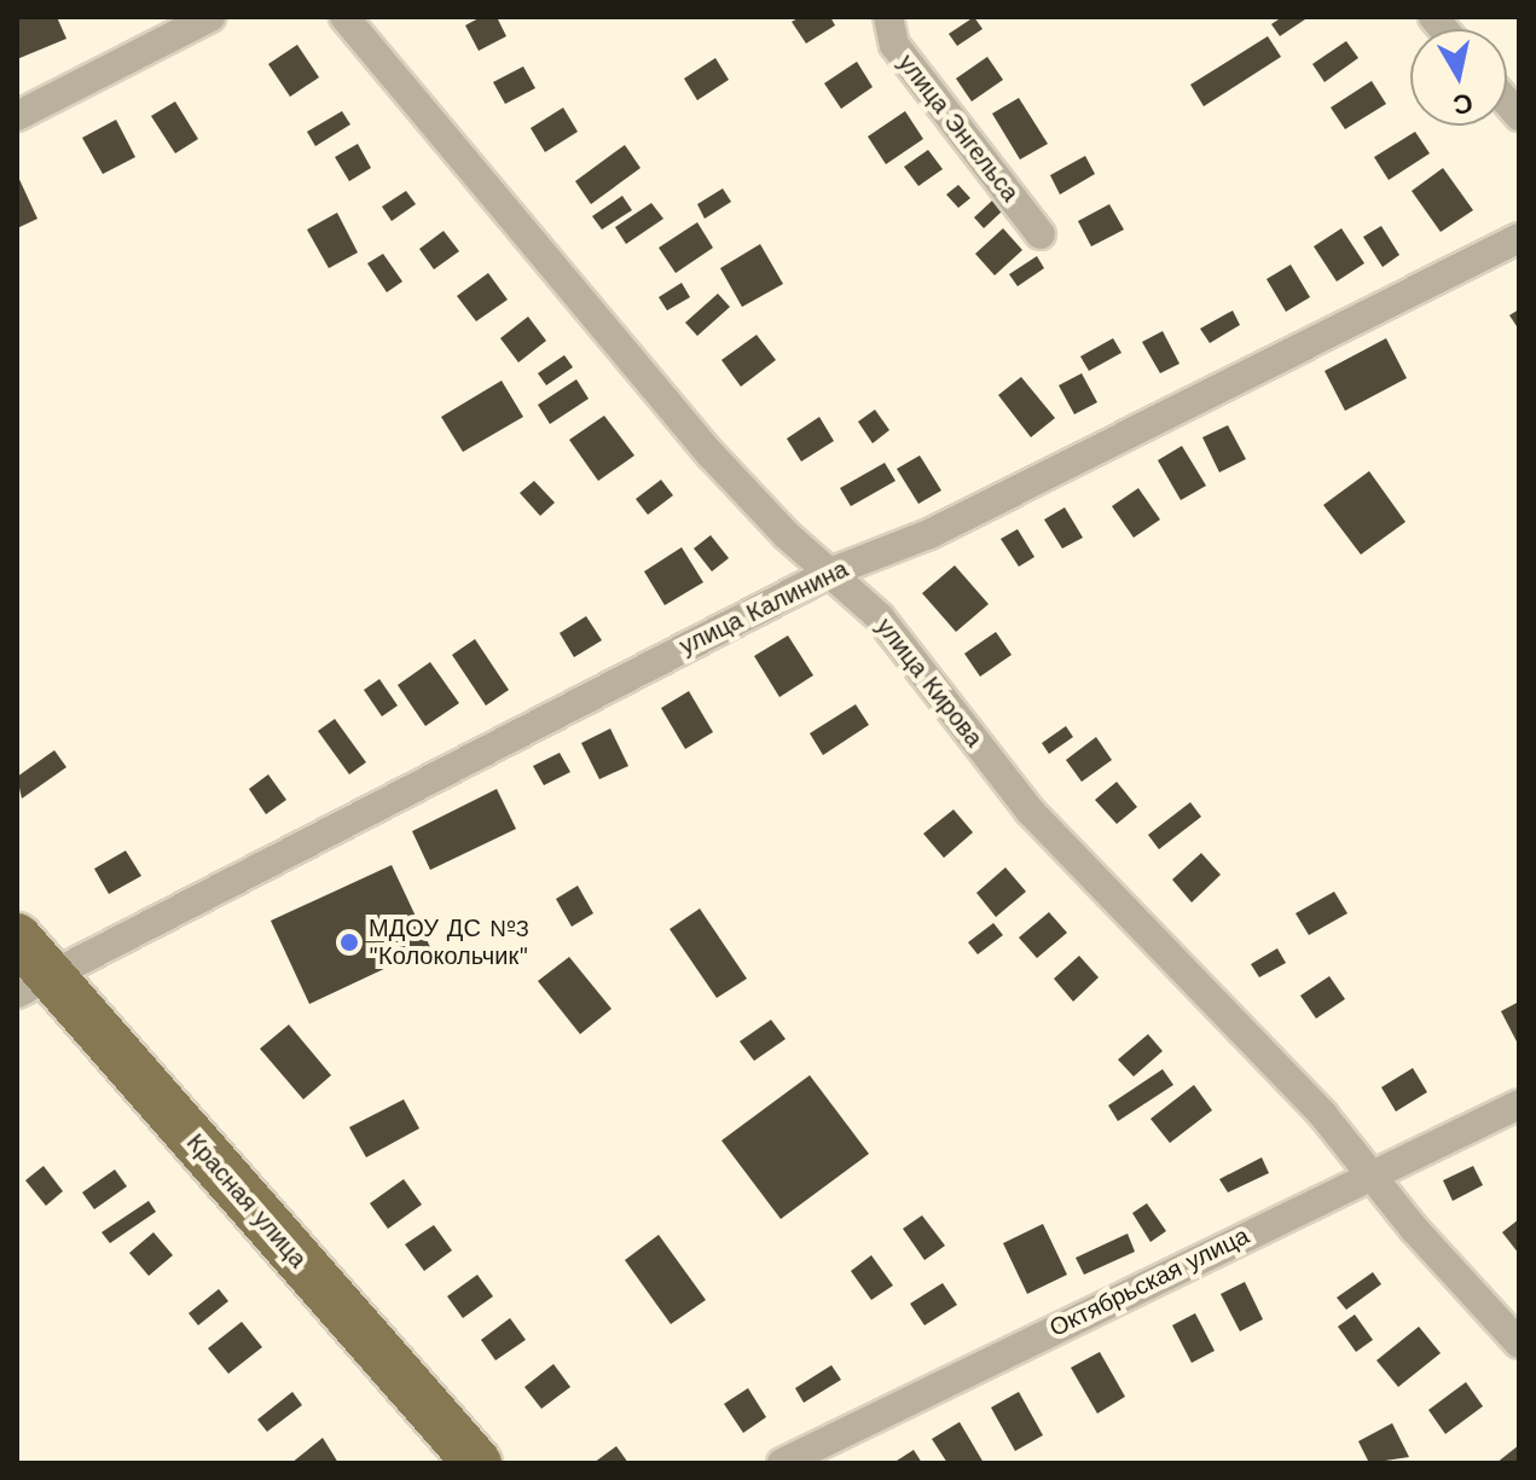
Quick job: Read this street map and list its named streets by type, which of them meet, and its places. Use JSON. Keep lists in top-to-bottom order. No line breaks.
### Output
{"streets":{"main road":["Красная улица"],"street":["улица Энгельса","улица Калинина","улица Кирова","Октябрьская улица"]},"crossings":[["улица Калинина","улица Кирова"],["улица Калинина","Красная улица"],["улица Кирова","Октябрьская улица"]],"places":["МДОУ ДС №3 \"Колокольчик\""],"north":"bottom"}
